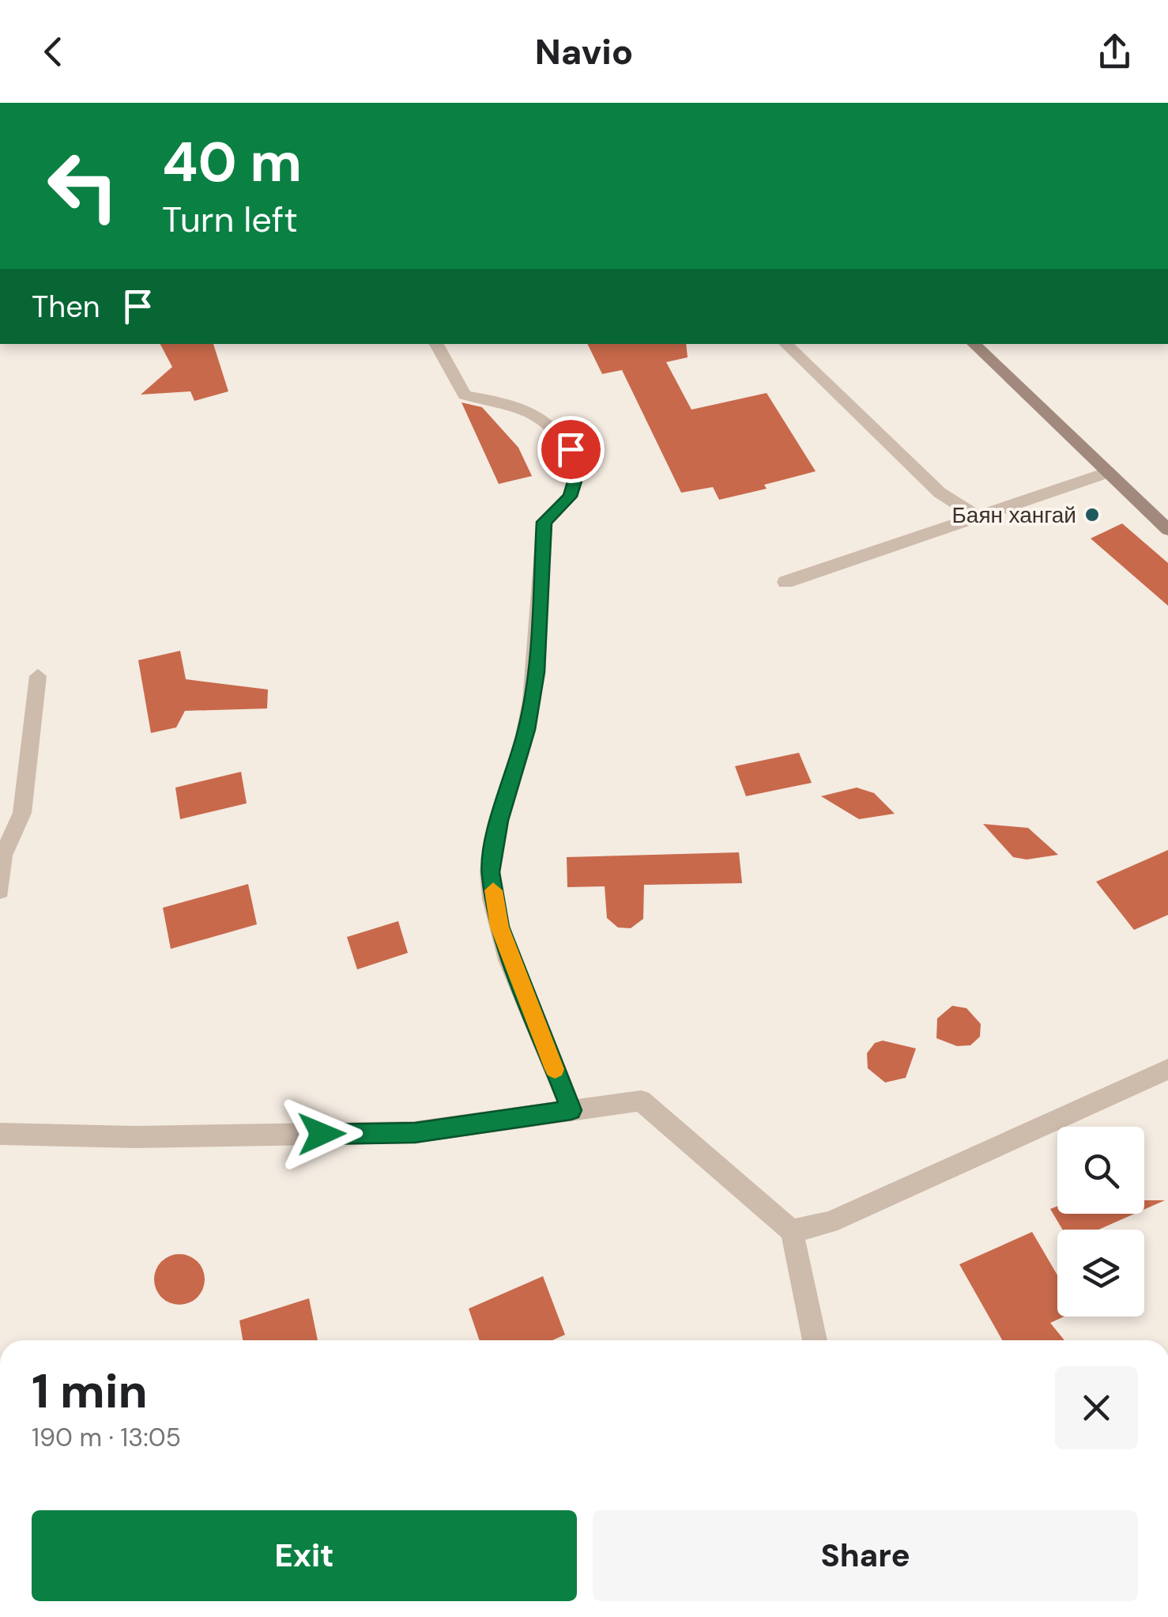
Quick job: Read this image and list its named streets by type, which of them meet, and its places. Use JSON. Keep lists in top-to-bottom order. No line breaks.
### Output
{"places":["Баян хангай"],"page":{"header":"Navio","turn":["40 m","Turn left"],"then":"Then","heading":["1 min","190 m · 13:05"],"buttons":["Exit","Share"]}}
